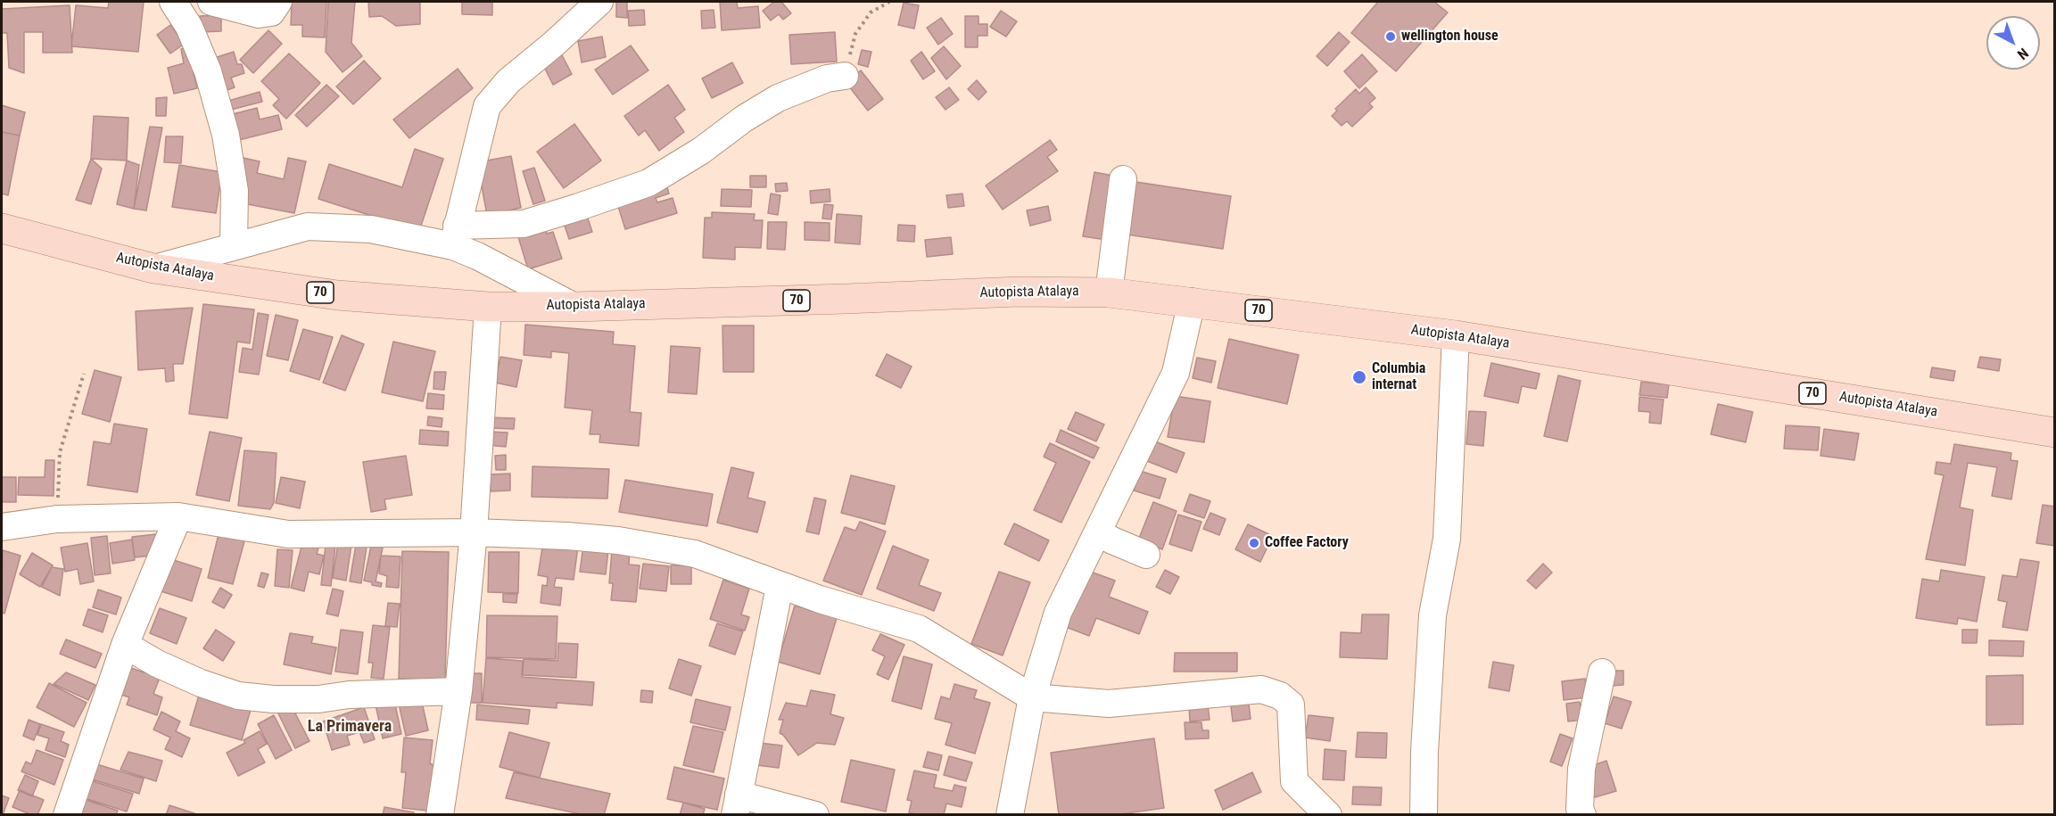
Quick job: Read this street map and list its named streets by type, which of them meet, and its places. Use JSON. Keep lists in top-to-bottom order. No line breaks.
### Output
{"streets":{"main road":["Autopista Atalaya","70"]},"districts":["La Primavera"],"places":["wellington house","Columbia internat","Coffee Factory"],"north":"bottom right"}
